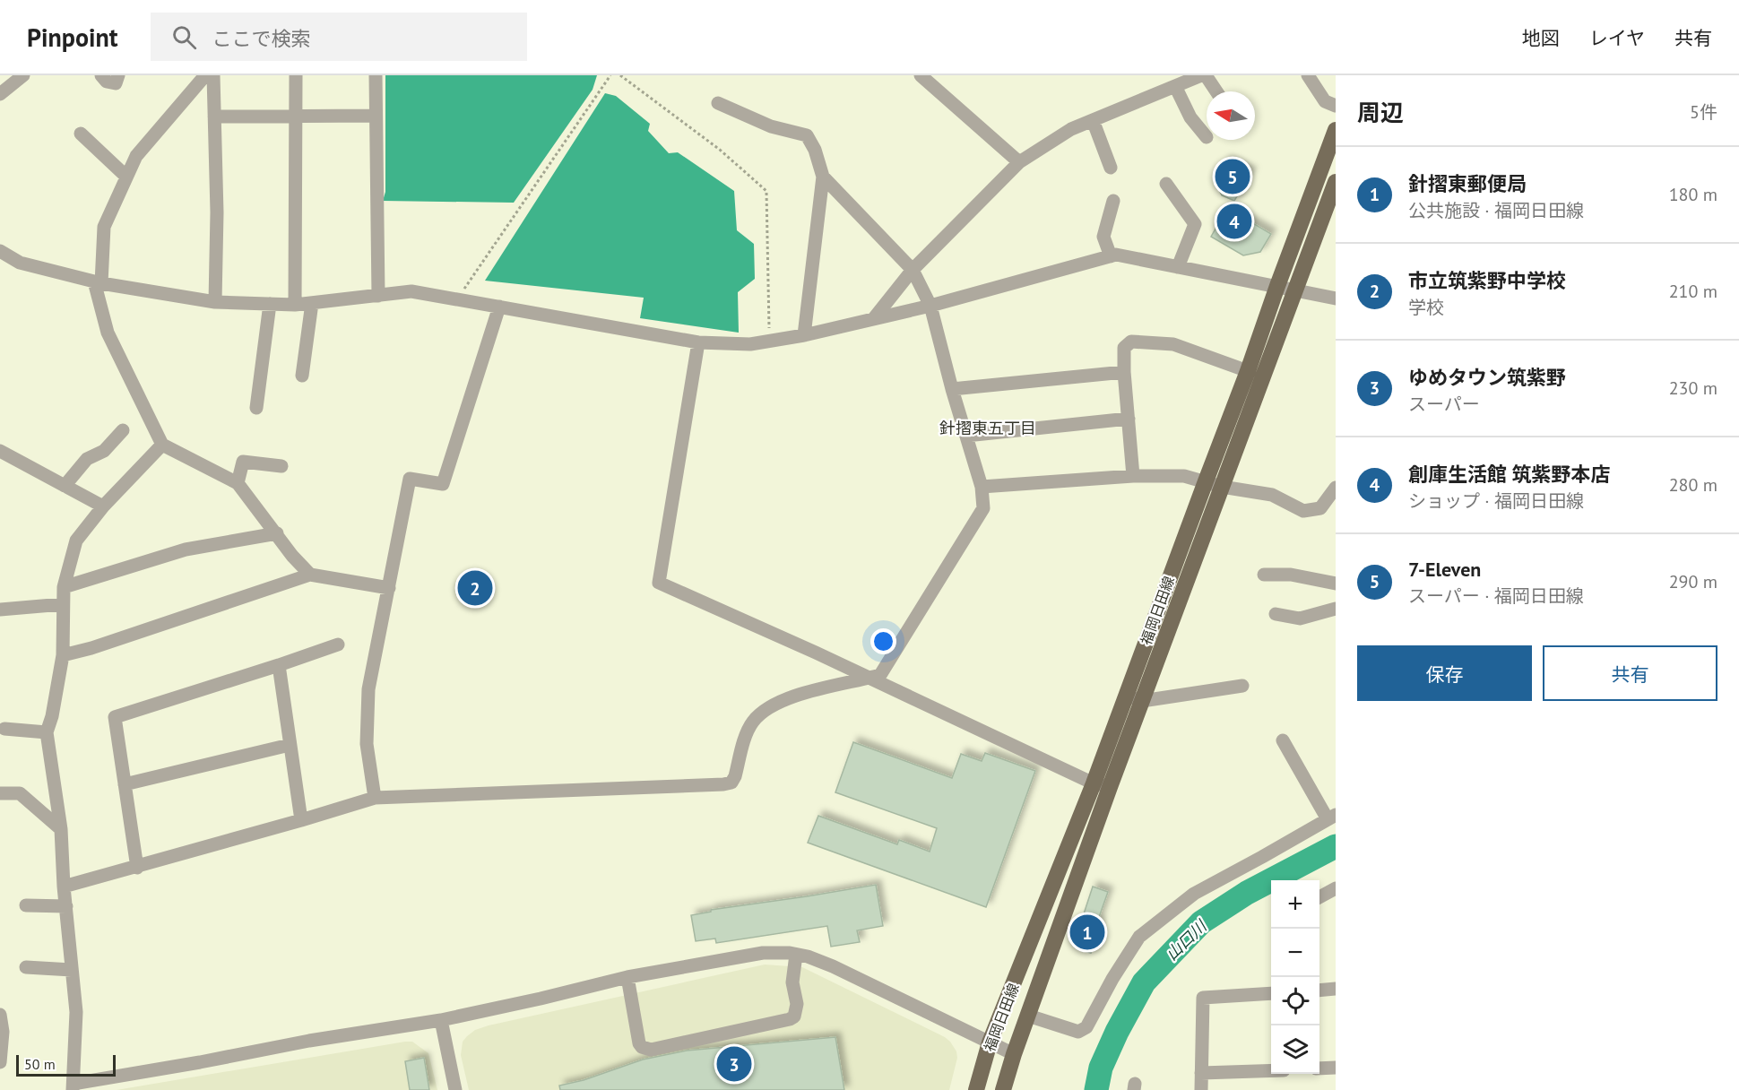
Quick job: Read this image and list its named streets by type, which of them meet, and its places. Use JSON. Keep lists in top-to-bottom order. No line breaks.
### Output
{"streets":{"main road":["福岡日田線"]},"districts":["針摺東五丁目"],"water":["山口川"],"scale_bar":"50 m","north":"left","page":{"header":"Pinpoint","search":"ここで検索","nav":["地図","レイヤ","共有"],"heading":["周辺","5件"],"list":[{"mark":"1","name":"針摺東郵便局","note":"公共施設 · 福岡日田線","value":"180 m"},{"mark":"2","name":"市立筑紫野中学校","note":"学校","value":"210 m"},{"mark":"3","name":"ゆめタウン筑紫野","note":"スーパー","value":"230 m"},{"mark":"4","name":"創庫生活館 筑紫野本店","note":"ショップ · 福岡日田線","value":"280 m"},{"mark":"5","name":"7-Eleven","note":"スーパー · 福岡日田線","value":"290 m"}],"pins":["5","4","2","1","3"],"buttons":["保存","共有"],"map_buttons":["+","−"],"scale":"50 m"}}
